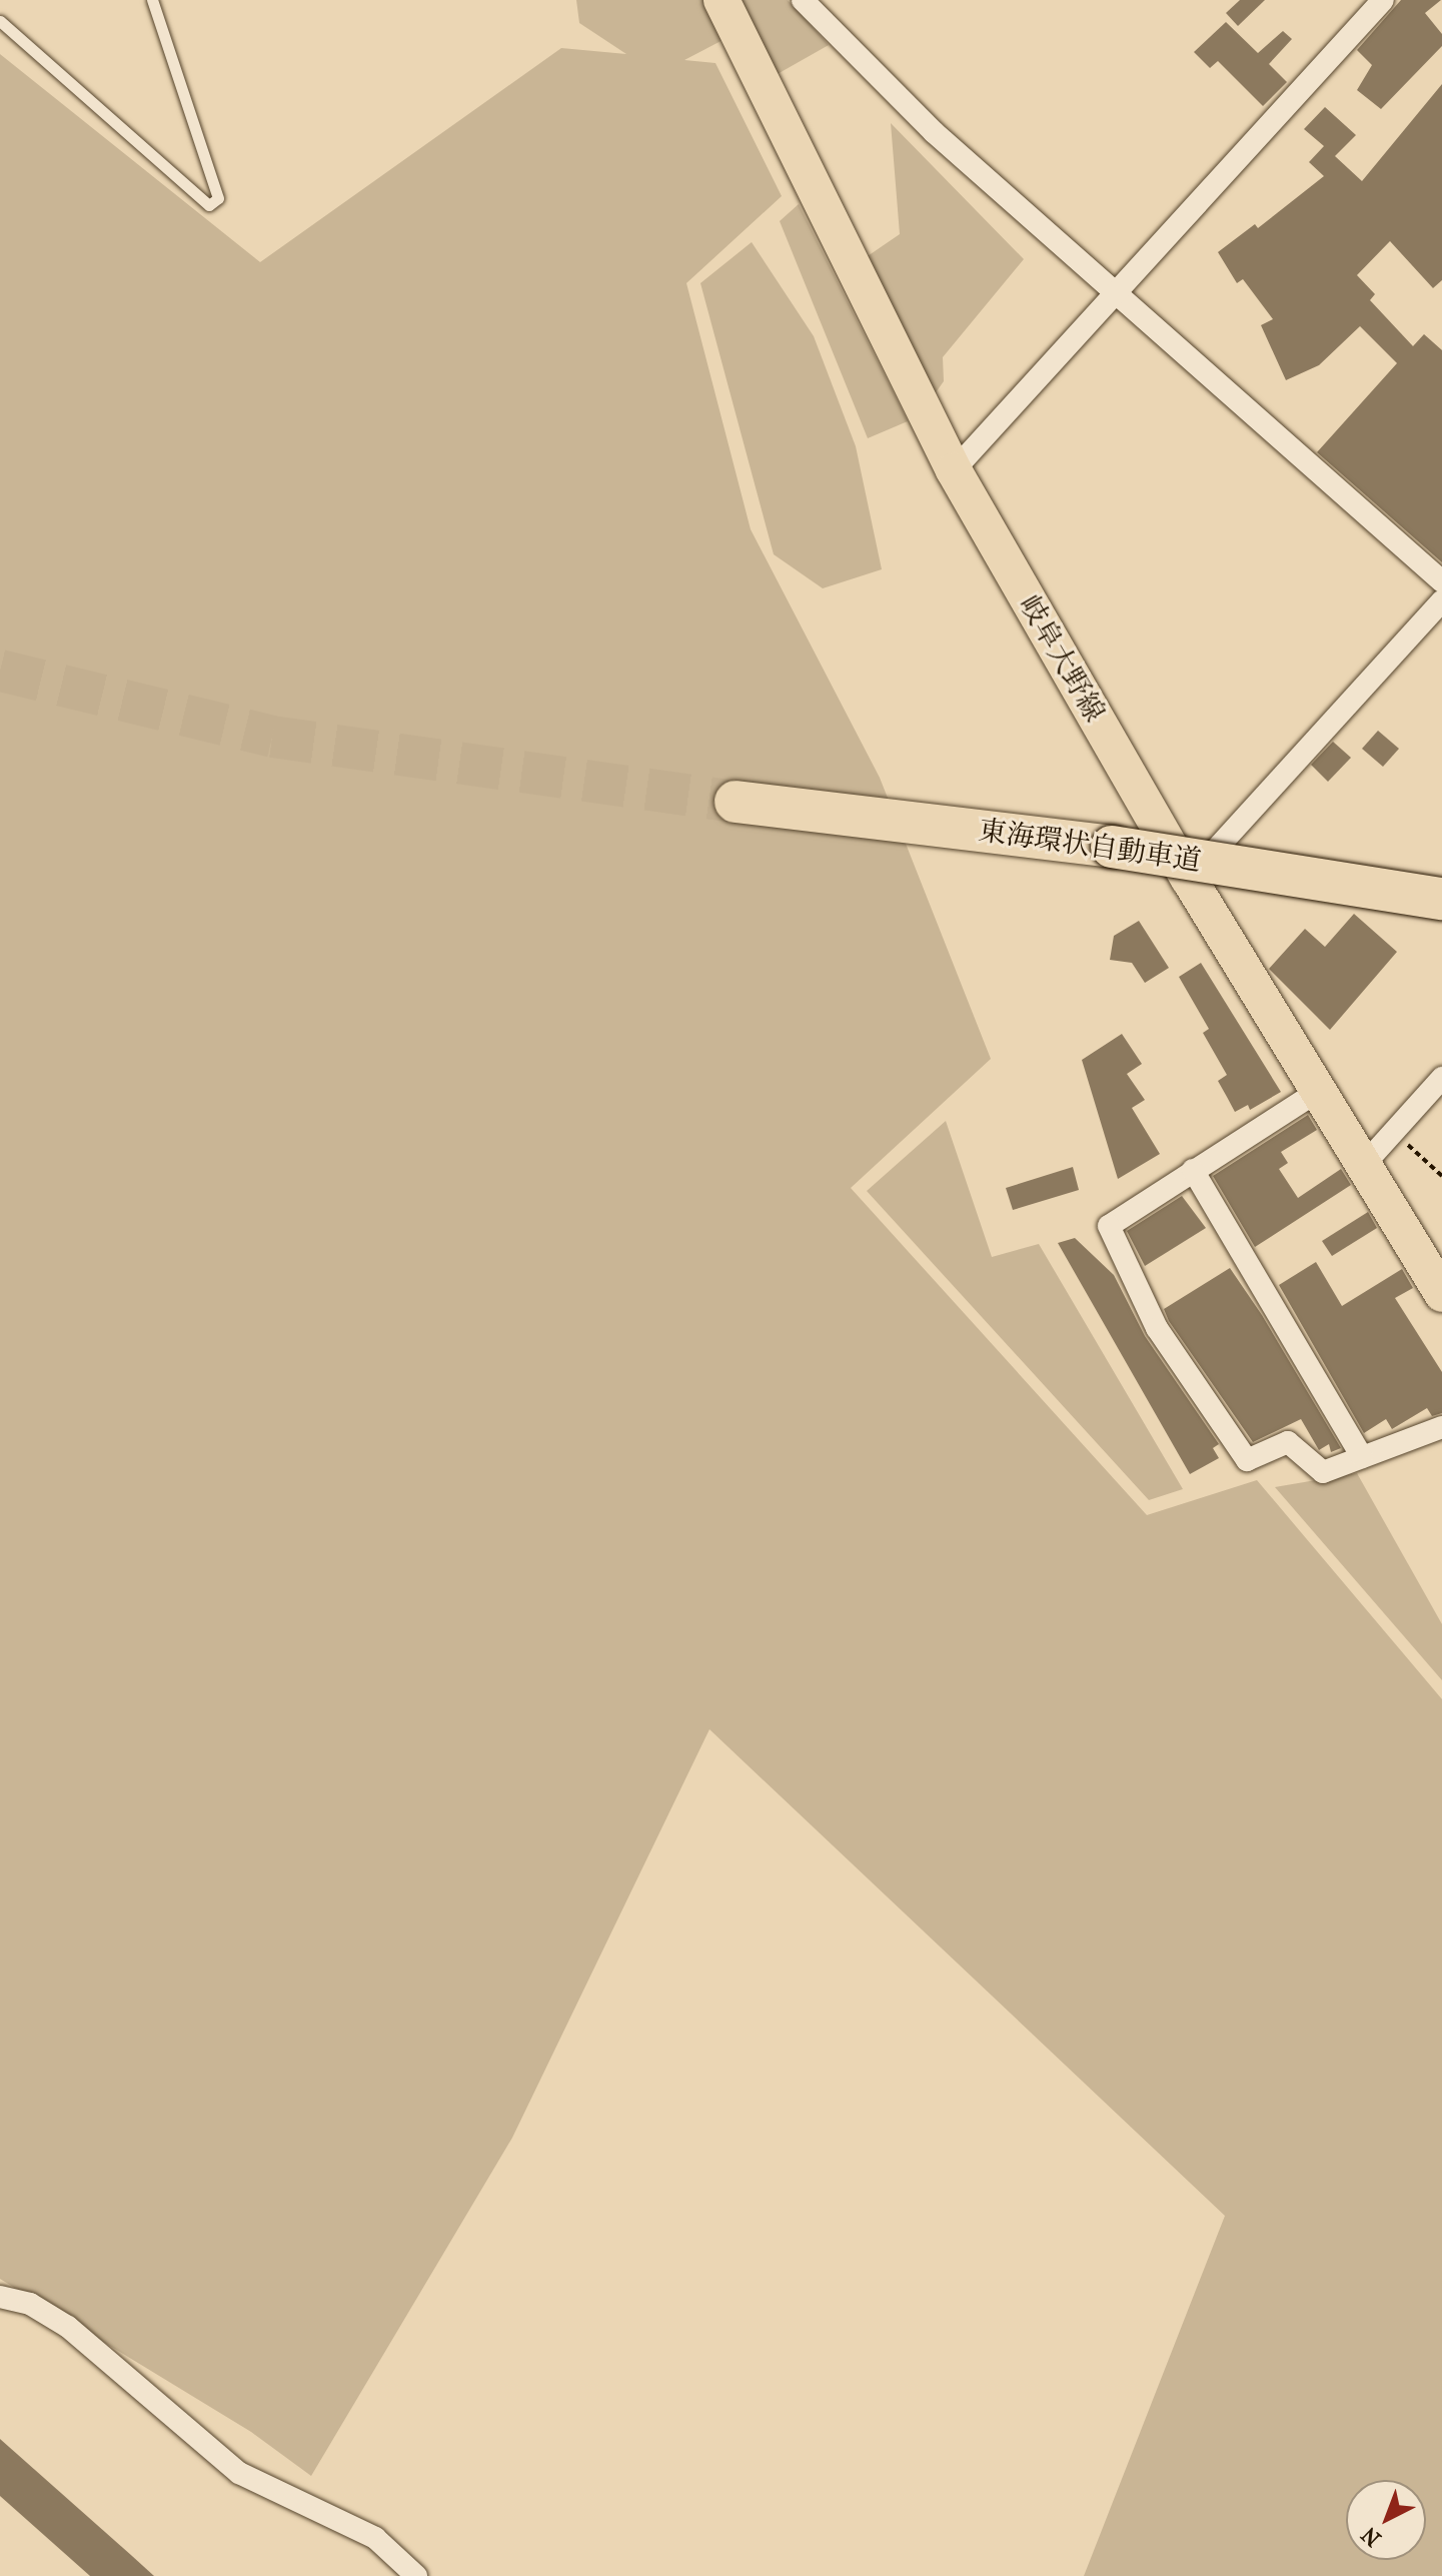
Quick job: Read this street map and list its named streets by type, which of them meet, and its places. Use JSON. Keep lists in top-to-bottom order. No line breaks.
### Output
{"streets":{"highway":["東海環状自動車道"],"main road":["岐阜大野線"]},"north":"bottom left"}
